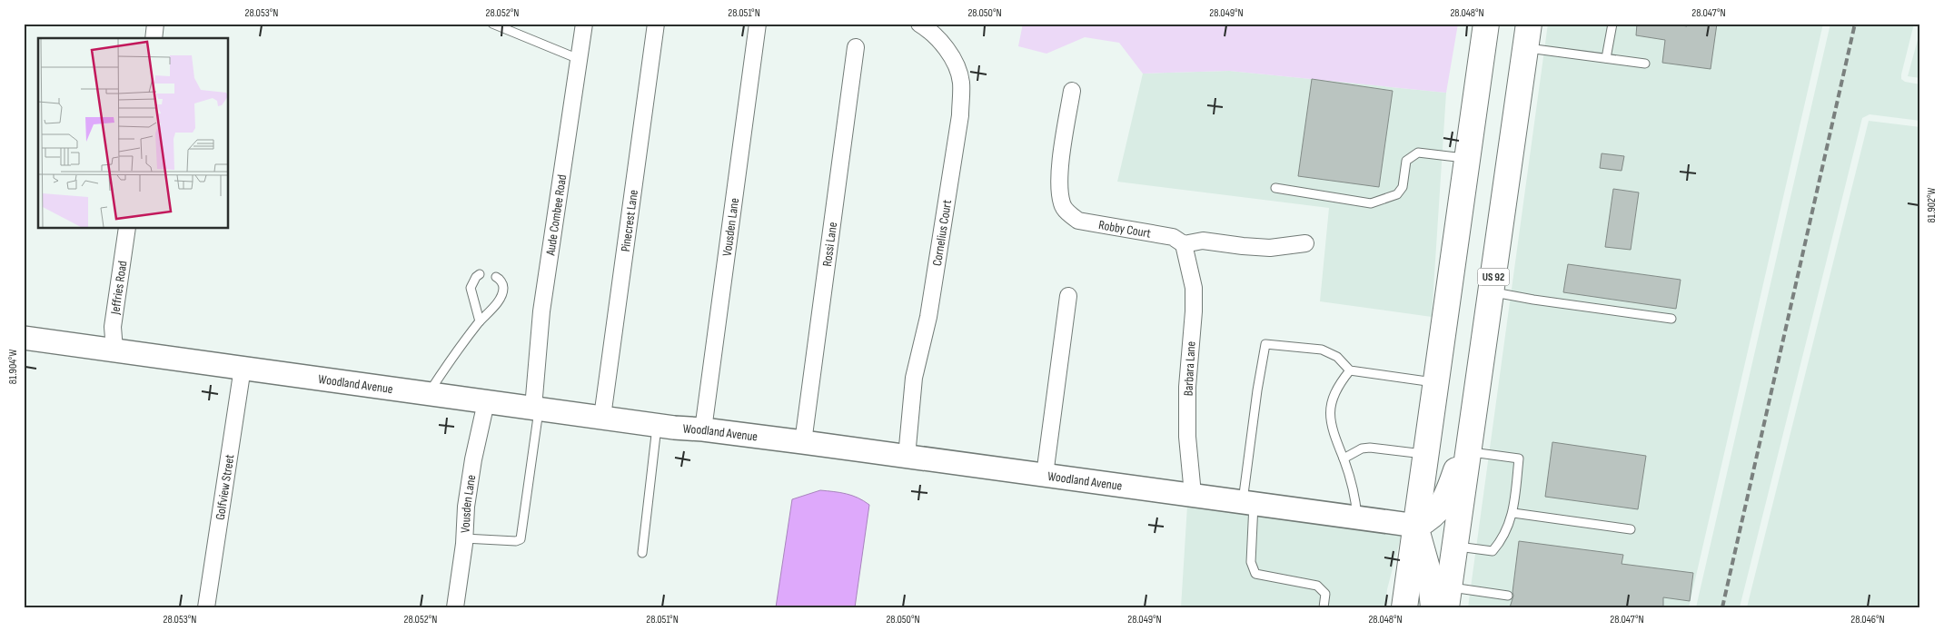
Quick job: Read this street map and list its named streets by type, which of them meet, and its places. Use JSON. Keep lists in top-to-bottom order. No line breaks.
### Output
{"streets":{"main road":["US 92"],"street":["Aude Combee Road","Pinecrest Lane","Vousden Lane","Robby Court","Cornelius Court","Rossi Lane","Jeffries Road","Barbara Lane","Woodland Avenue","Golfview Street"]},"crossings":[["Aude Combee Road","Woodland Avenue"],["Pinecrest Lane","Woodland Avenue"],["Vousden Lane","Woodland Avenue"],["Robby Court","Barbara Lane"],["Cornelius Court","Woodland Avenue"],["Rossi Lane","Woodland Avenue"],["Jeffries Road","Woodland Avenue"],["Barbara Lane","Woodland Avenue"],["Woodland Avenue","Golfview Street"]],"coordinates":["28.053°N","28.052°N","28.051°N","28.050°N","28.049°N","28.048°N","28.047°N","81.902°W","81.904°W","28.046°N"]}
